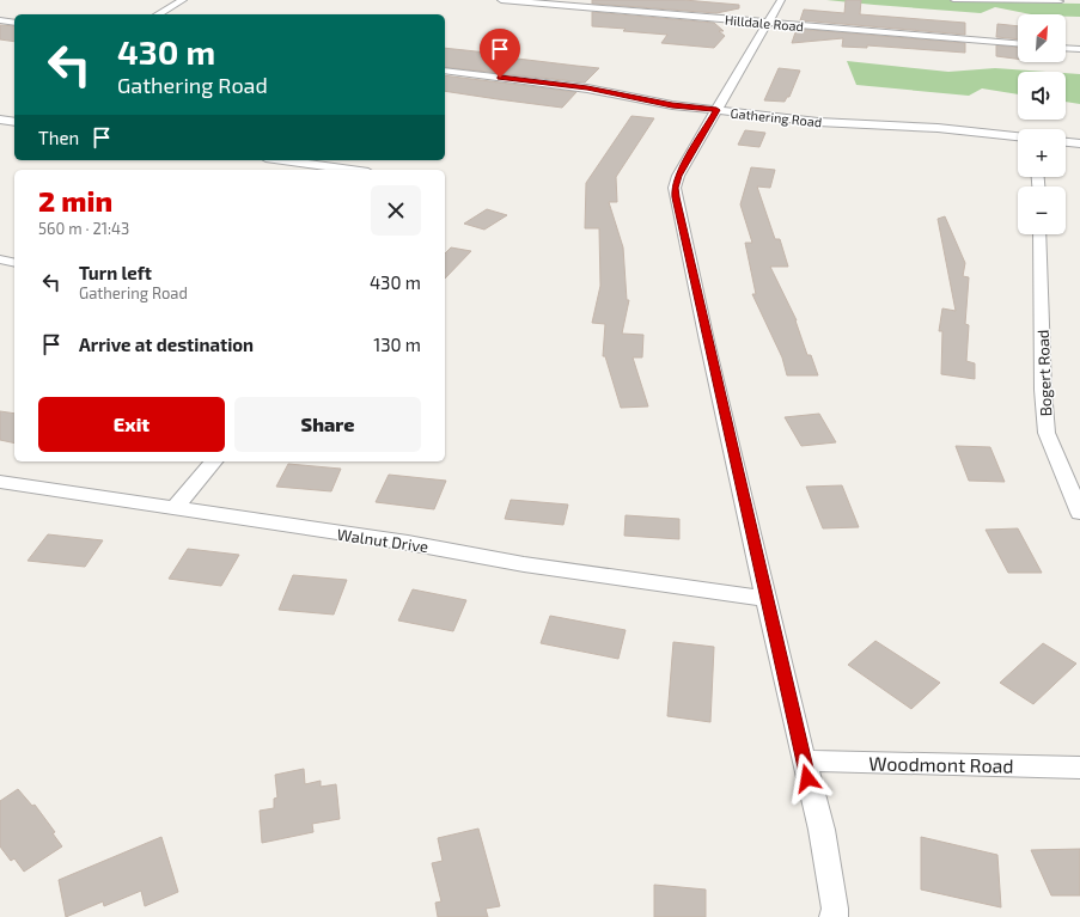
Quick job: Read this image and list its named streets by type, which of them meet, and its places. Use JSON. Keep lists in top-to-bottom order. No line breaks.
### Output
{"streets":{"street":["Hilldale Road","Gathering Road","Bogert Road","Walnut Drive","Woodmont Road"]},"north":"top right","page":{"map_buttons":["+","−"],"turn":["430 m","Gathering Road"],"then":"Then","heading":["2 min","560 m · 21:43"],"list":[{"name":"Turn left","note":"Gathering Road","value":"430 m"},{"name":"Arrive at destination","value":"130 m"}],"buttons":["Exit","Share"]}}
